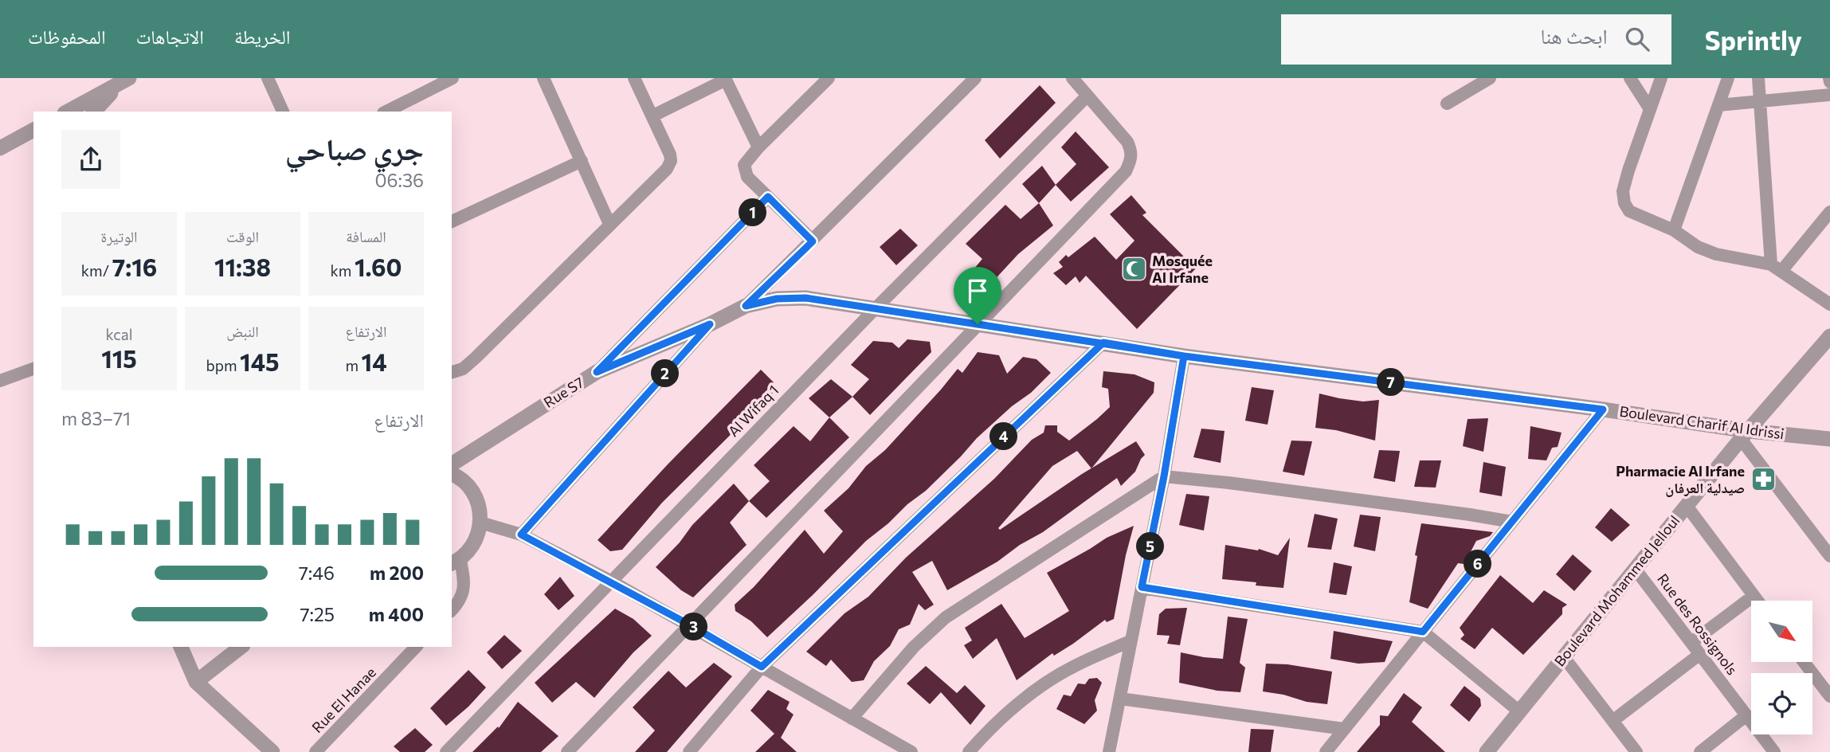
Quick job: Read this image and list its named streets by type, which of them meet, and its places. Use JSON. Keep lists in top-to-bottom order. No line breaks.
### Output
{"streets":{"street":["Rue S7","Al Wifaq 1","Boulevard Charif Al Idrissi","Boulevard Mohammed Jelloul","Rue des Rossignols","Rue El Hanae"]},"crossings":[["Rue S7","Boulevard Charif Al Idrissi"],["Al Wifaq 1","Boulevard Charif Al Idrissi"],["Boulevard Charif Al Idrissi","Boulevard Mohammed Jelloul"],["Boulevard Mohammed Jelloul","Rue des Rossignols"]],"places":{"mosque":["Mosquée Al Irfane"],"pharmacy":["Pharmacie Al Irfane صيدلية العرفان"]},"north":"bottom right","page":{"header":"Sprintly","search":"ابحث هنا","nav":["الخريطة","الاتجاهات","المحفوظات"],"heading":["جري صباحي","06:36"],"pins":["1","2","7","4","5","6","3"],"stats":[["المسافة","1.60 km"],["الوقت","11:38"],["الوتيرة","7:16 /km"],["الارتفاع","14 m"],["النبض","145 bpm"],["kcal","115"]],"chart":["الارتفاع","71–83 m"],"list":[{"name":"200 m","note":"7:46"},{"name":"400 m","note":"7:25"}]}}
